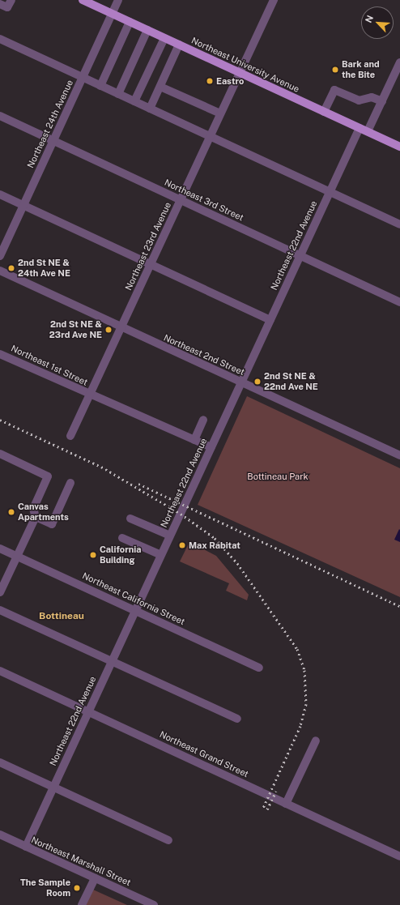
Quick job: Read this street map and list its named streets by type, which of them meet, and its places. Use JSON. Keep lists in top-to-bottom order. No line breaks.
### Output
{"streets":{"main road":["Northeast University Avenue"],"street":["Northeast 24th Avenue","Northeast 3rd Street","Northeast 22nd Avenue","Northeast 23rd Avenue","Northeast 2nd Street","Northeast 1st Street","Northeast California Street","Northeast Grand Street","Northeast Marshall Street"]},"crossings":[["Northeast University Avenue","Northeast 24th Avenue"],["Northeast University Avenue","Northeast 22nd Avenue"],["Northeast University Avenue","Northeast 23rd Avenue"],["Northeast 24th Avenue","Northeast 3rd Street"],["Northeast 3rd Street","Northeast 22nd Avenue"],["Northeast 3rd Street","Northeast 23rd Avenue"],["Northeast 22nd Avenue","Northeast 2nd Street"],["Northeast 22nd Avenue","Northeast 1st Street"],["Northeast 22nd Avenue","Northeast California Street"],["Northeast 22nd Avenue","Northeast Grand Street"],["Northeast 22nd Avenue","Northeast Marshall Street"],["Northeast 23rd Avenue","Northeast 2nd Street"],["Northeast 23rd Avenue","Northeast 1st Street"]],"districts":["Bottineau"],"parks":["Bottineau Park"],"places":["Bark and the Bite","Eastro","2nd St NE & 24th Ave NE","2nd St NE & 23rd Ave NE","2nd St NE & 22nd Ave NE","Canvas Apartments","Max Rabitat","California Building","The Sample Room"],"north":"top left"}
